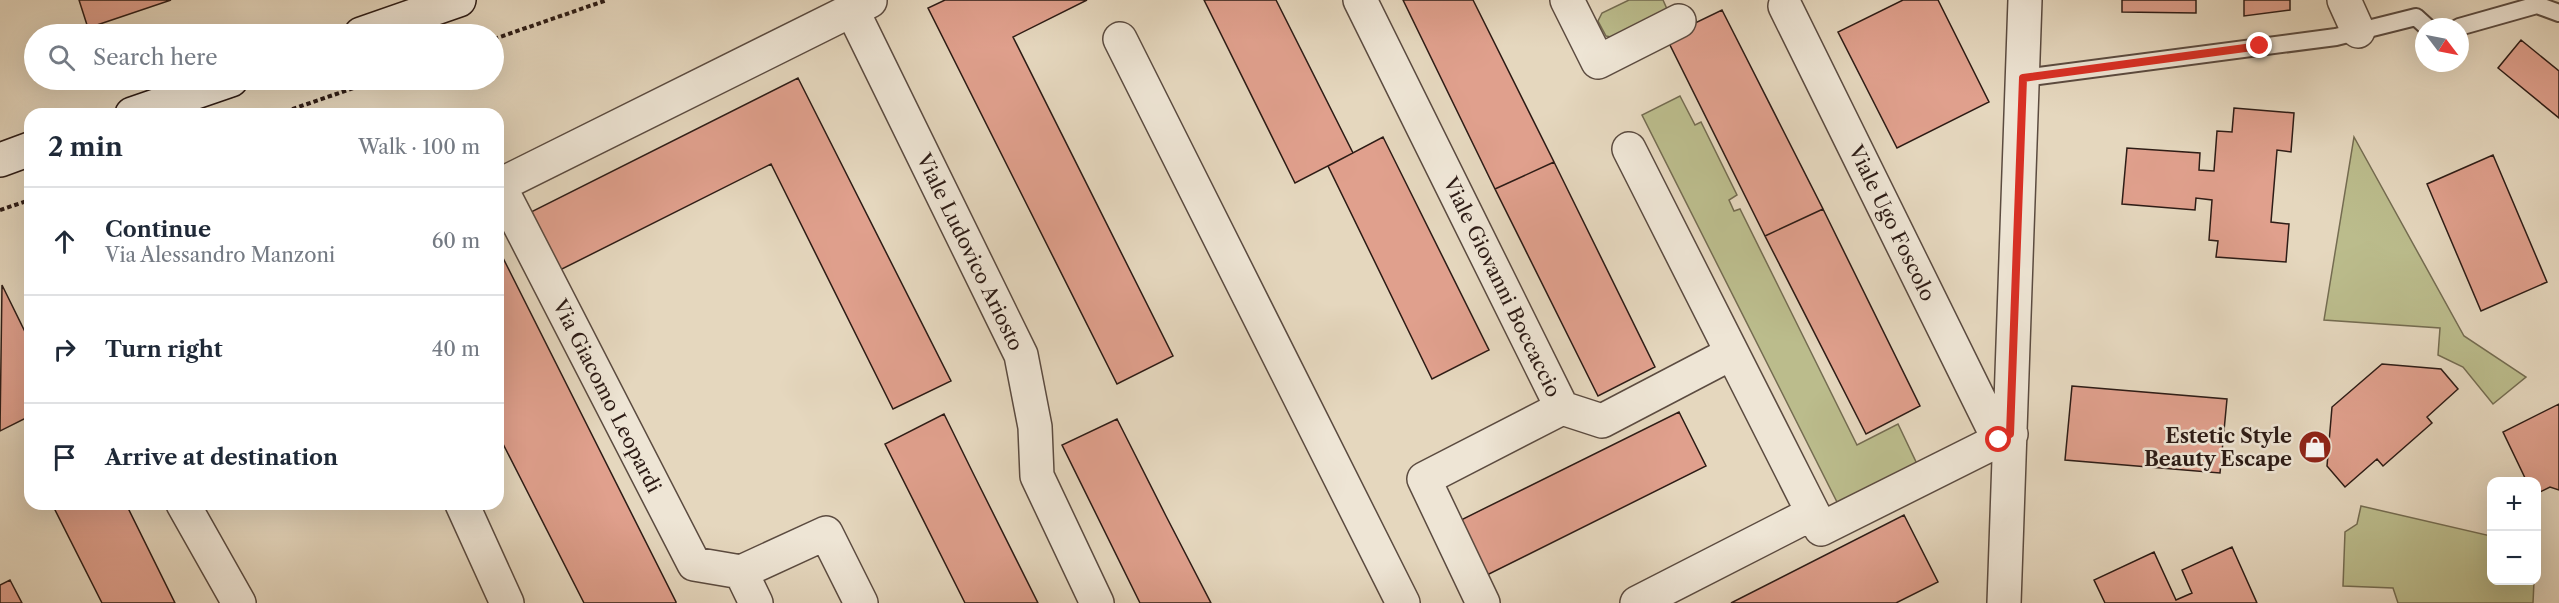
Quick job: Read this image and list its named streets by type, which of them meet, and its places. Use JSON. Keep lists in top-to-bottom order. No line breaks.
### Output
{"streets":{"street":["Viale Ugo Foscolo","Viale Ludovico Ariosto","Viale Giovanni Boccaccio","Via Giacomo Leopardi"]},"places":{"shop":["Estetic Style Beauty Escape"]},"north":"bottom right","page":{"search":"Search here","heading":["2 min","Walk · 100 m"],"list":[["Continue","Via Alessandro Manzoni","60 m"],["Turn right","40 m"],"Arrive at destination"],"map_buttons":["+","−"]}}
